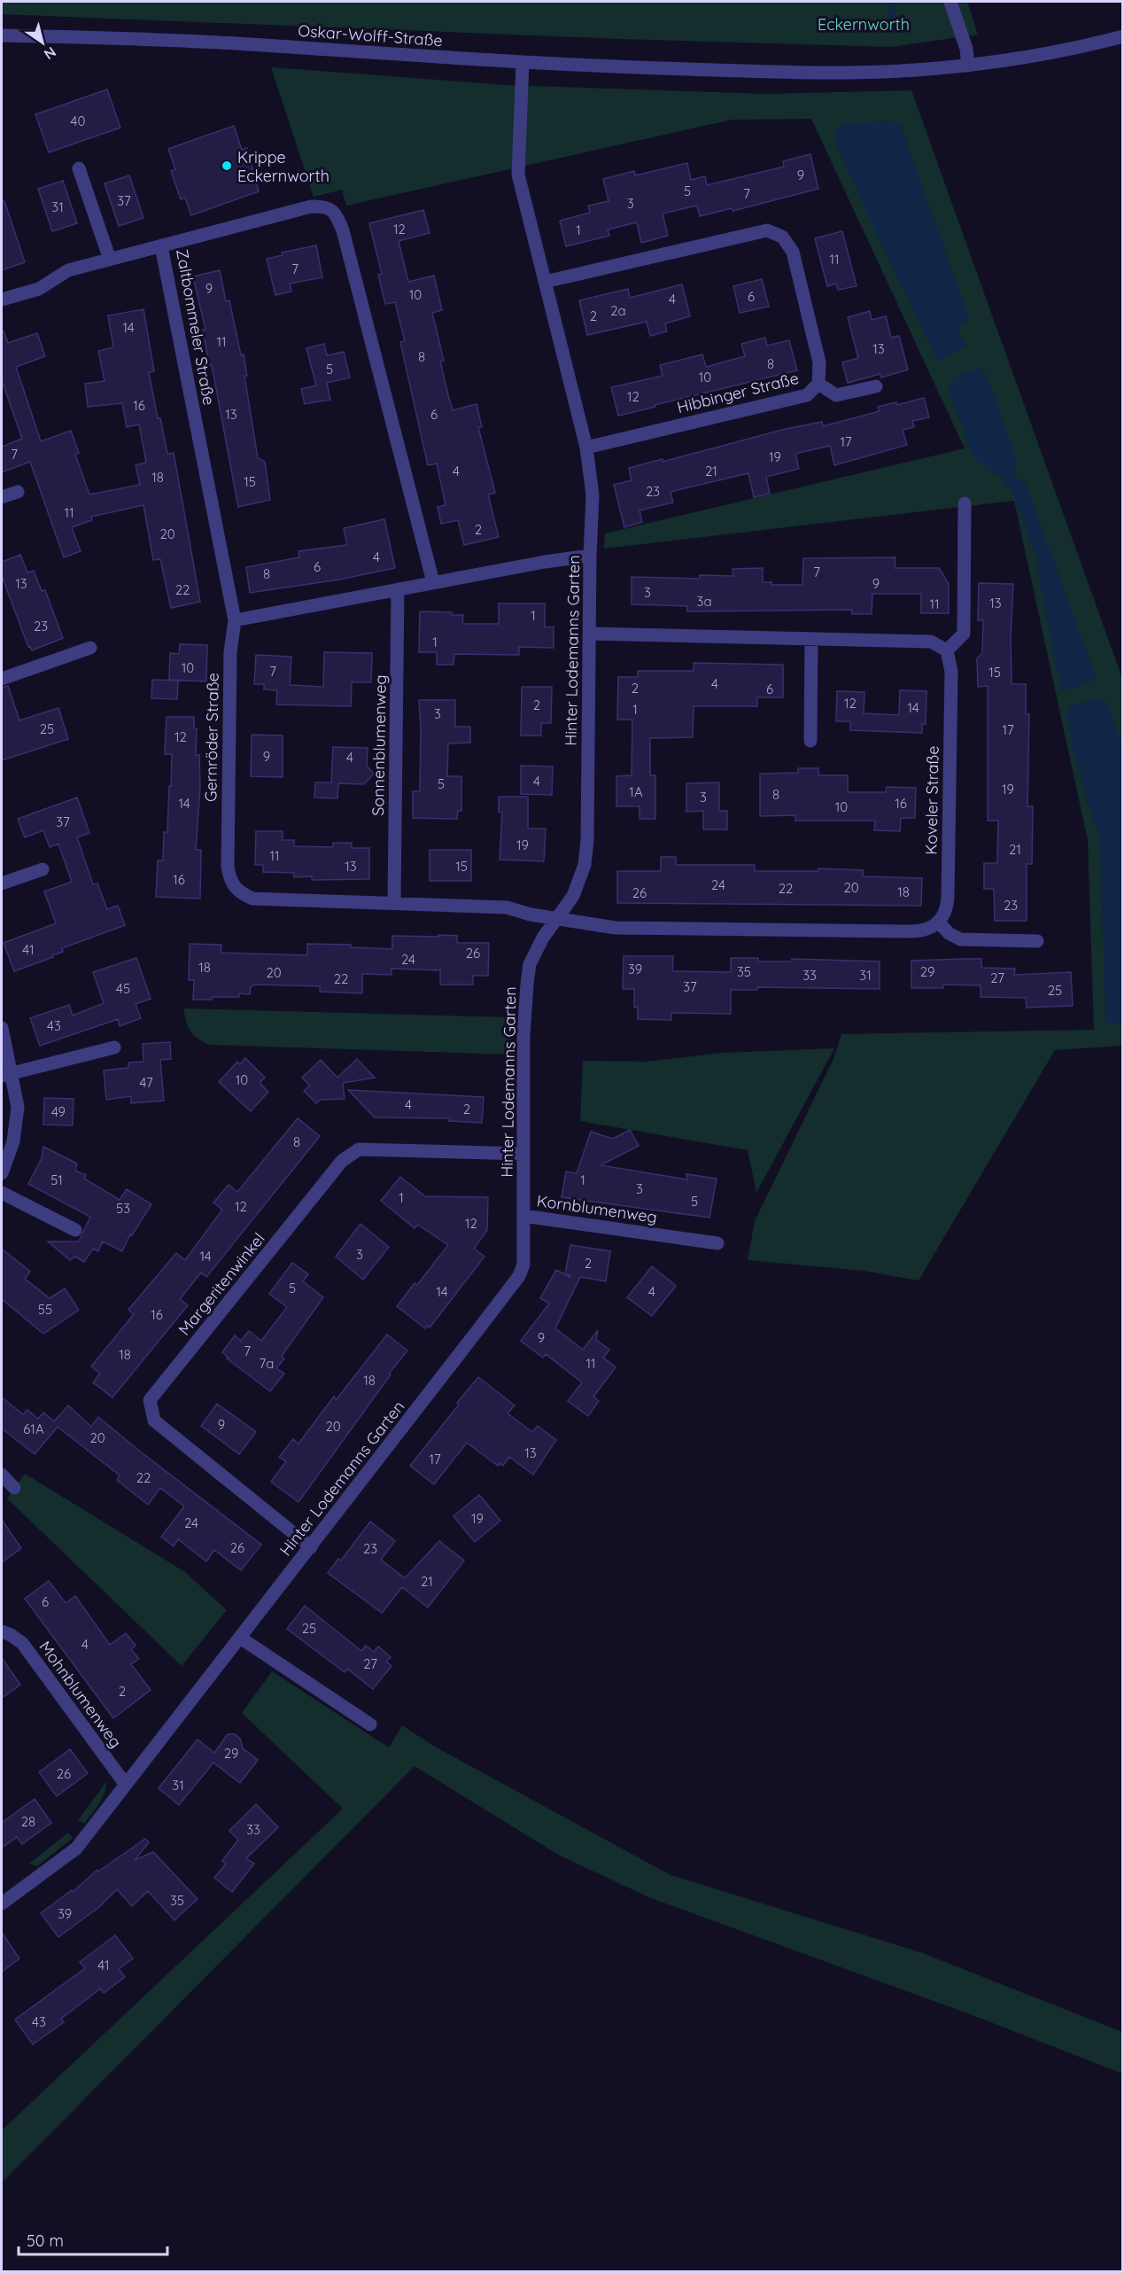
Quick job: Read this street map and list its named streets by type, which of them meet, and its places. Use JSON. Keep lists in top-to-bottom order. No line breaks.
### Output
{"streets":{"street":["Oskar-Wolff-Straße","Zaltbommeler Straße","Hibbinger Straße","Hinter Lodemanns Garten","Gernröder Straße","Sonnenblumenweg","Koveler Straße","Kornblumenweg","Margeritenwinkel","Mohnblumenweg"]},"crossings":[["Oskar-Wolff-Straße","Hinter Lodemanns Garten"],["Zaltbommeler Straße","Gernröder Straße"],["Hibbinger Straße","Hinter Lodemanns Garten"],["Hinter Lodemanns Garten","Gernröder Straße"],["Hinter Lodemanns Garten","Kornblumenweg"],["Hinter Lodemanns Garten","Margeritenwinkel"],["Hinter Lodemanns Garten","Mohnblumenweg"],["Gernröder Straße","Sonnenblumenweg"]],"parks":["Eckernworth"],"places":["Krippe Eckernworth"],"house_numbers":["40","9","5","7","37","3","31","12","1","11","7","9","10","6","4","2a","2","14","11","13","8","8","5","10","12","16","13","6","17","7","19","4","21","18","15","23","11","2","20","4","6","7","8","13","9","22","3","3a","13","11","1","23","1","10","7","15","4","2","6","12","2","14","1","3","25","17","12","9","4","4","5","19","1A","8","3","14","16","10","37","19","21","11","13","15","16","24","20","22","18","26","23","41","26","24","18","39","35","29","20","33","31","27","22","37","45","25","43","10","47","4","2","49","8","51","1","3","1","5","12","53","12","3","14","2","5","14","4","55","16","9","7","18","7a","11","18","9","20","61A","20","13","17","22","19","24","26","23","21","6","25","4","27","2","29","26","31","28","33","35","39","41","43"],"scale_bar":"50 m","north":"bottom right"}
